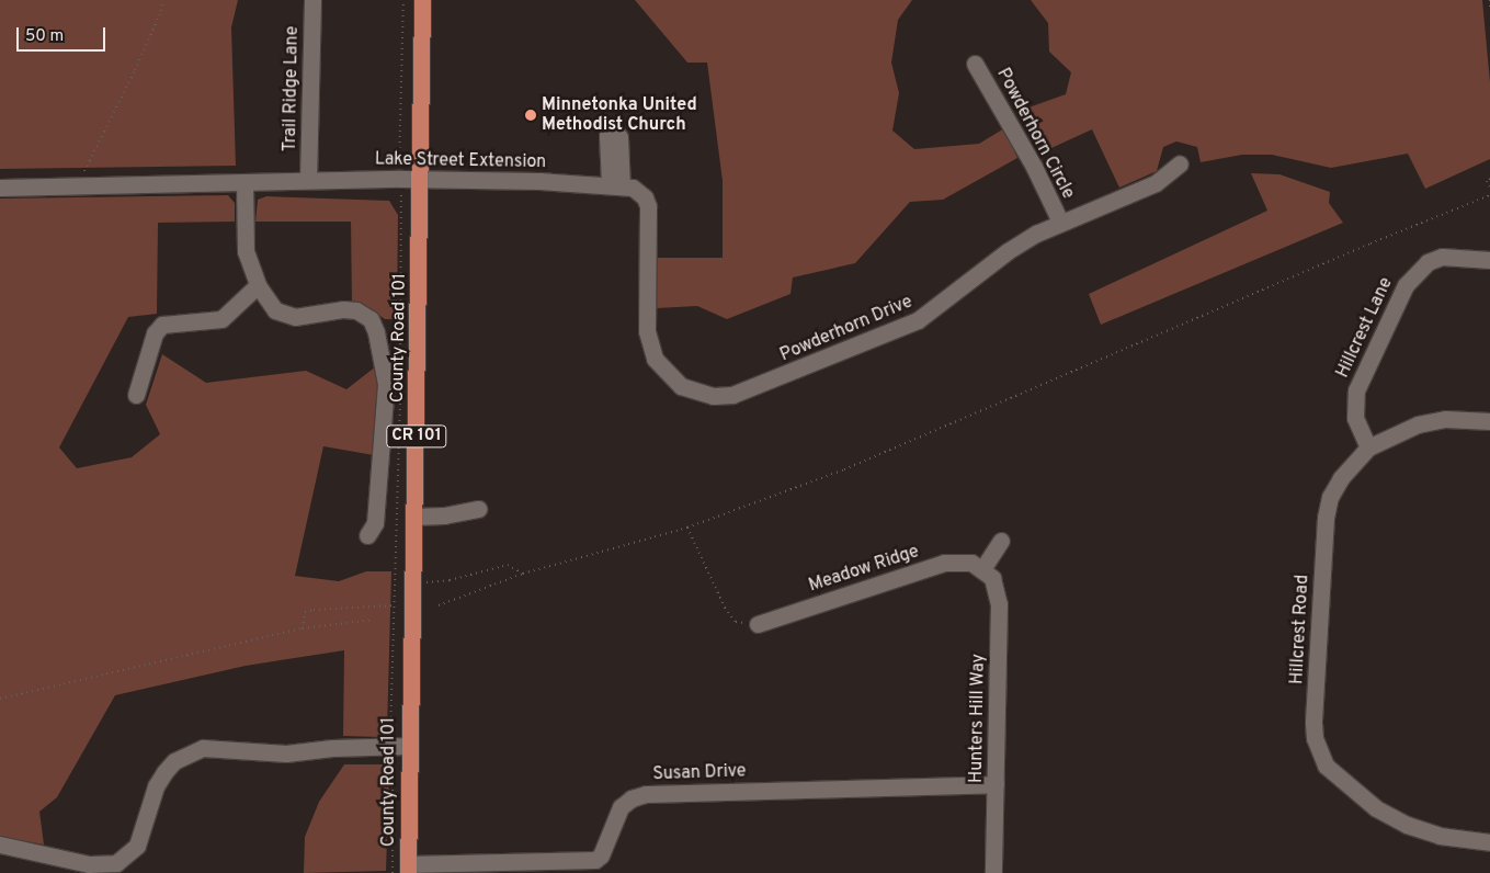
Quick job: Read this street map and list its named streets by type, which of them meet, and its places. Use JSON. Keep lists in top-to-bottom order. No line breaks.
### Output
{"streets":{"main road":["County Road 101","CR 101"],"street":["Trail Ridge Lane","Powderhorn Circle","Lake Street Extension","Hillcrest Lane","Powderhorn Drive","Meadow Ridge","Hillcrest Road","Hunters Hill Way","Susan Drive"]},"crossings":[["Trail Ridge Lane","Lake Street Extension"],["Powderhorn Circle","Powderhorn Drive"],["Lake Street Extension","Powderhorn Drive"],["Lake Street Extension","County Road 101"],["Hillcrest Lane","Hillcrest Road"],["County Road 101","Susan Drive"],["Meadow Ridge","Hunters Hill Way"],["Hunters Hill Way","Susan Drive"]],"places":["Minnetonka United Methodist Church"],"scale_bar":"50 m"}
